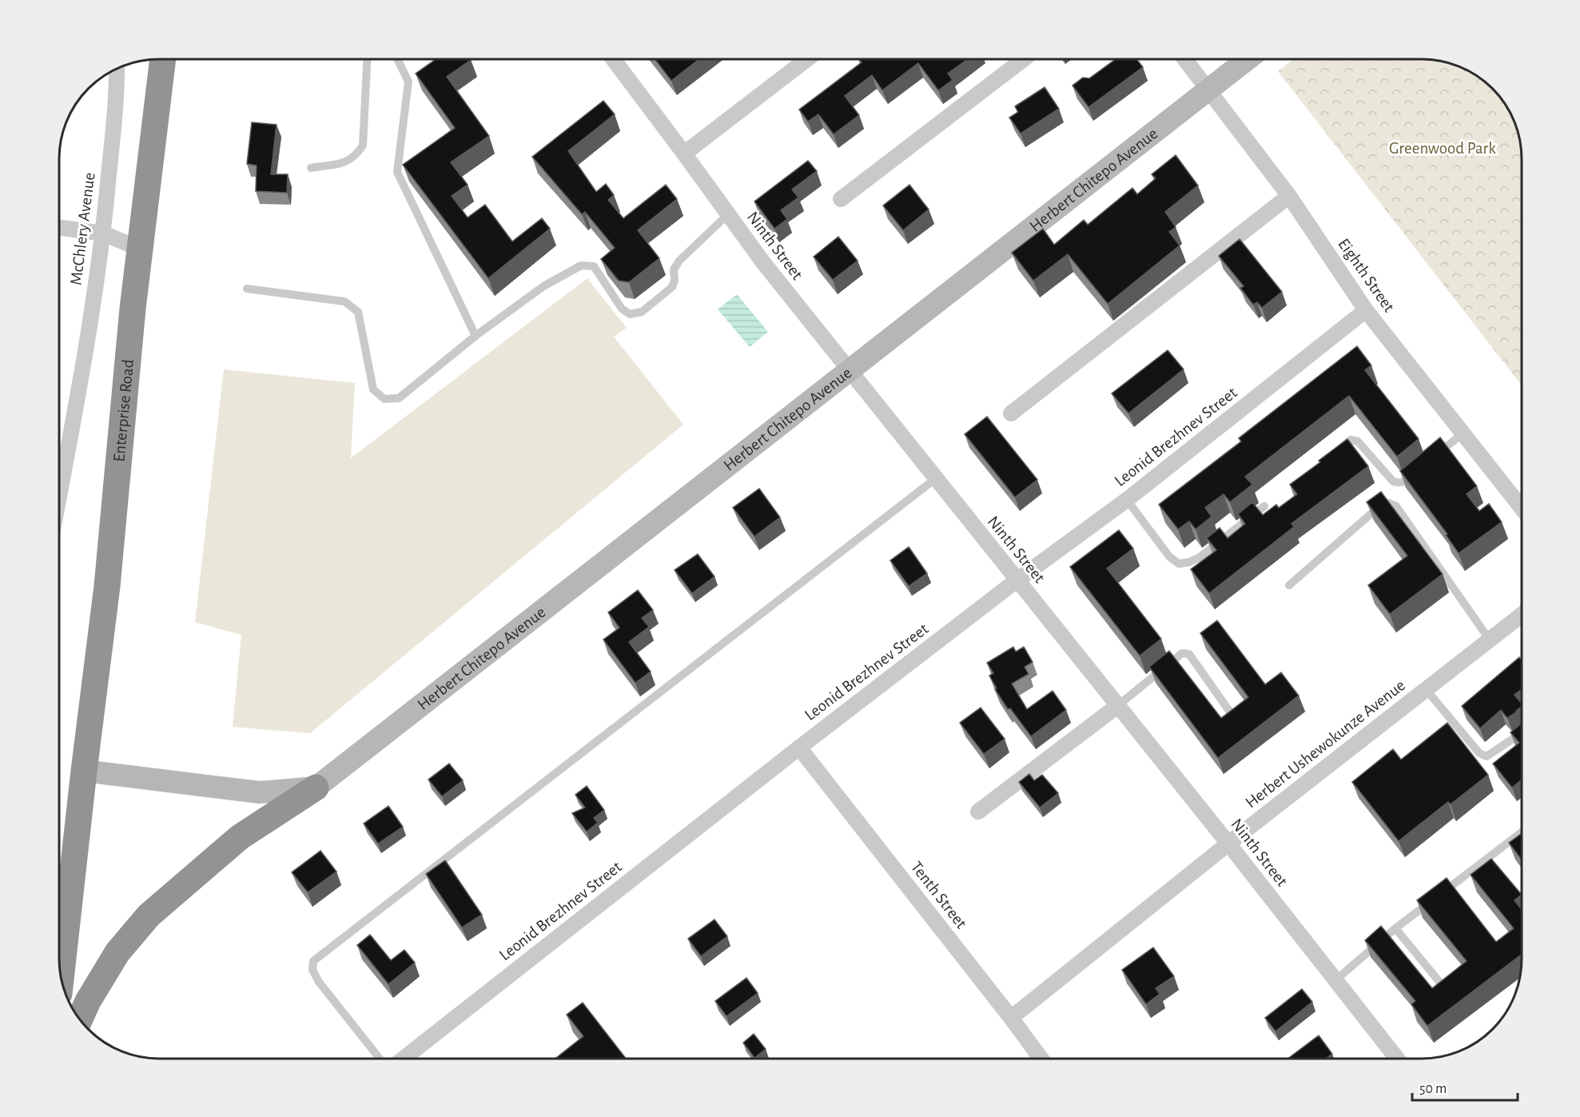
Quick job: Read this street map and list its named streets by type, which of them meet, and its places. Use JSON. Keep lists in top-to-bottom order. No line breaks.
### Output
{"streets":{"highway":["Enterprise Road"],"main road":["Herbert Chitepo Avenue"],"street":["McChlery Avenue","Ninth Street","Eighth Street","Leonid Brezhnev Street","Herbert Ushewokunze Avenue","Tenth Street"]},"crossings":[["Herbert Chitepo Avenue","Ninth Street"],["Herbert Chitepo Avenue","Eighth Street"],["Ninth Street","Leonid Brezhnev Street"],["Ninth Street","Herbert Ushewokunze Avenue"],["Eighth Street","Leonid Brezhnev Street"],["Leonid Brezhnev Street","Tenth Street"],["Herbert Ushewokunze Avenue","Tenth Street"]],"parks":["Greenwood Park"],"scale_bar":"50 m"}
